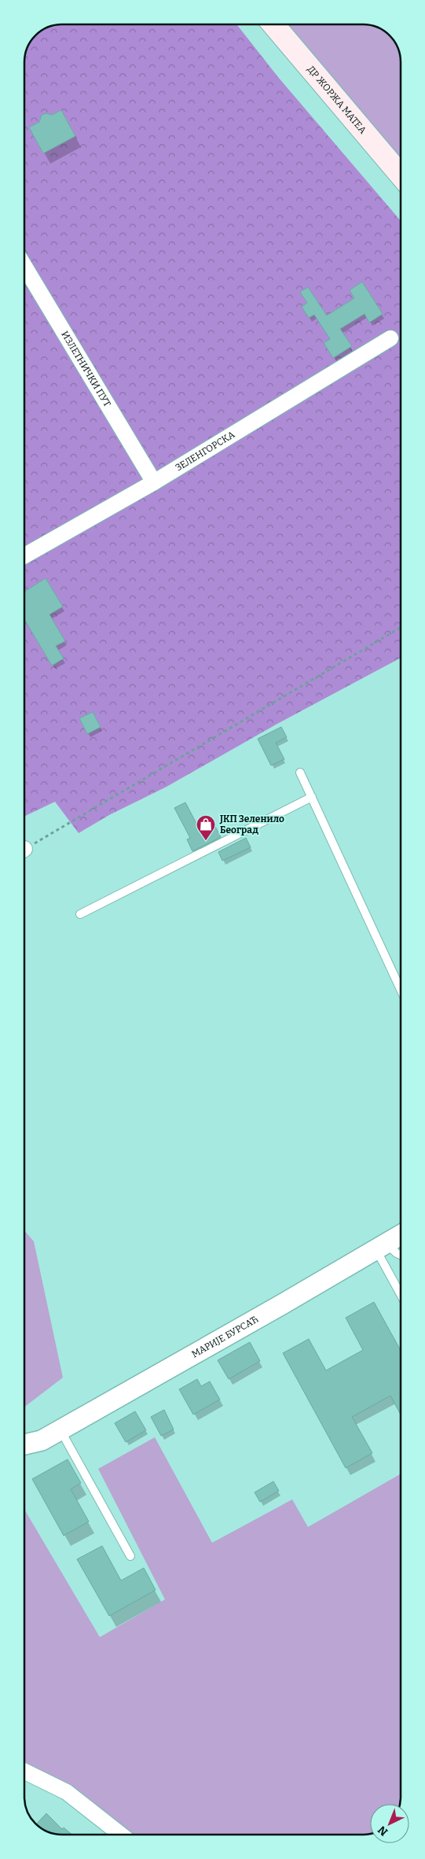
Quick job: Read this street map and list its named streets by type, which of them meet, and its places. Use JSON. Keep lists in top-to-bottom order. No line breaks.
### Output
{"streets":{"main road":["ДР ЖОРЖА МАТЕА"],"street":["ИЗЛЕТНИЧКИ ПУТ","ЗЕЛЕНГОРСКА","МАРИЈЕ БУРСАЋ"]},"crossings":[["ИЗЛЕТНИЧКИ ПУТ","ЗЕЛЕНГОРСКА"]],"places":{"shop":["ЈКП Зеленило Београд"]},"north":"bottom left"}
